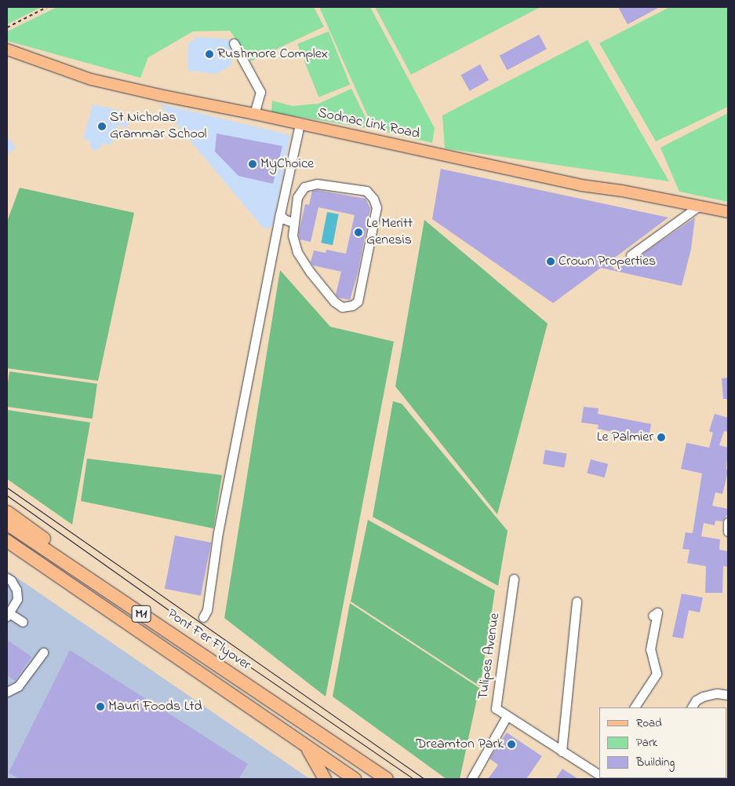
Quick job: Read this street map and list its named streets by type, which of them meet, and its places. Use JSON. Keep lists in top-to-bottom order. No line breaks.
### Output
{"streets":{"highway":["M1","Pont Fer Flyover"],"main road":["Sodnac Link Road"],"street":["Tulipes Avenue"]},"crossings":[["M1","Pont Fer Flyover"]],"places":["Rushmore Complex","St Nicholas Grammar School","MyChoice","Le Meritt Genesis","Crown Properties","Le Palmier","Mauri Foods Ltd","Dreamton Park"],"legend":["Road","Park","Building"]}
